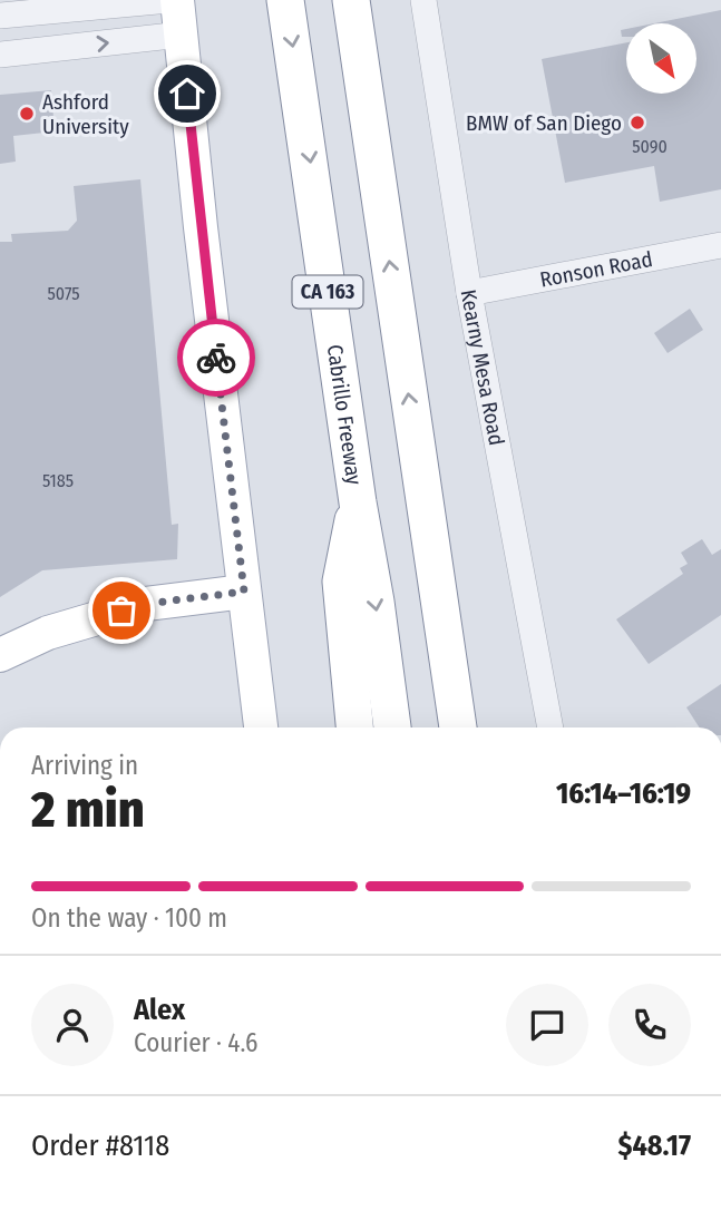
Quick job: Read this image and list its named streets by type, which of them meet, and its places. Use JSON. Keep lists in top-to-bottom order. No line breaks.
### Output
{"streets":{"highway":["CA 163","Cabrillo Freeway"],"street":["Ronson Road","Kearny Mesa Road"]},"crossings":[["Ronson Road","Kearny Mesa Road"]],"places":["Ashford University","BMW of San Diego"],"house_numbers":["5090","5075","5185"],"north":"bottom right","page":{"heading":["2 min","Arriving in","16:14–16:19"],"panel":["Alex","Courier · 4.6","Order #8118","$48.17"],"bar":"On the way · 100 m"}}
